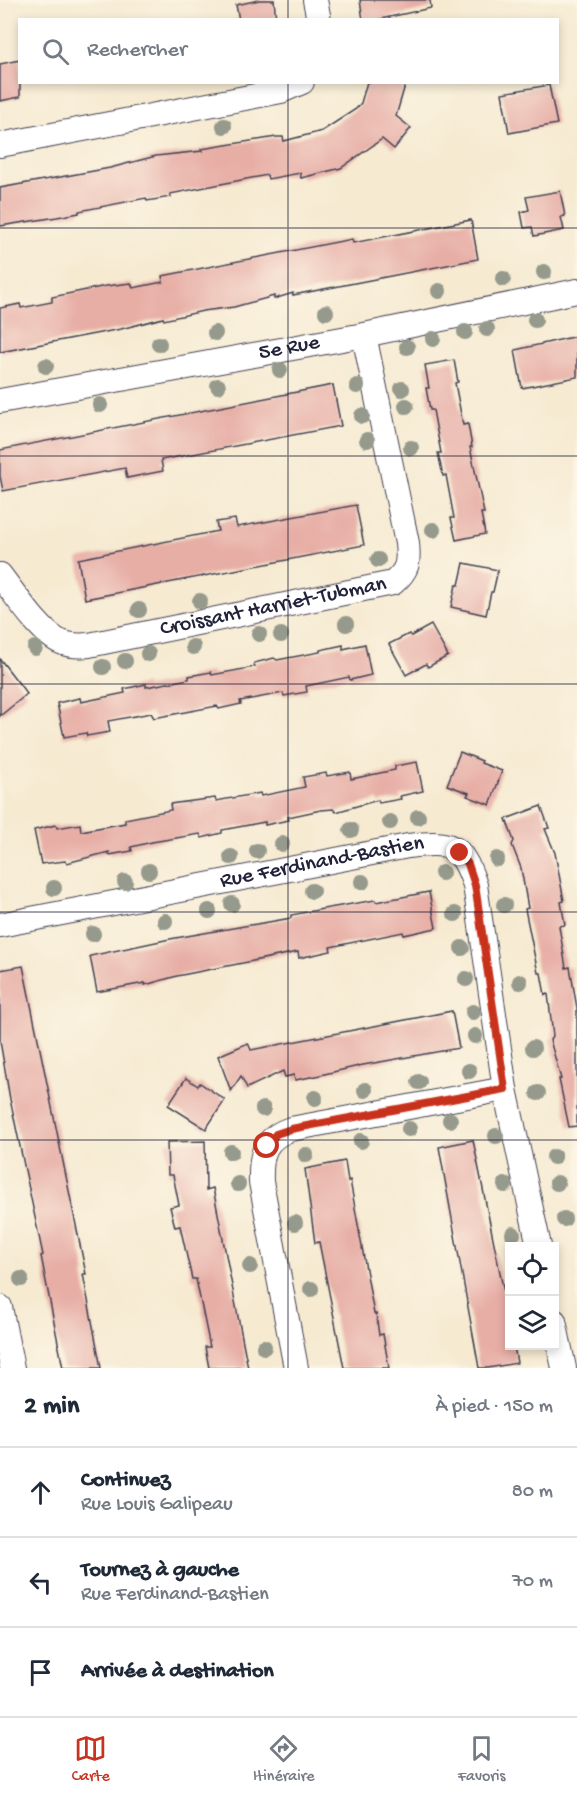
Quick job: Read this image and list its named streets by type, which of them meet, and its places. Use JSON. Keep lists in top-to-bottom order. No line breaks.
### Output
{"streets":{"street":["5e Rue","Croissant Harriet-Tubman","Rue Ferdinand-Bastien"]},"crossings":[["5e Rue","Croissant Harriet-Tubman"]],"page":{"search":"Rechercher","heading":["2 min","À pied · 150 m"],"list":[["Continuez","Rue Louis Galipeau","80 m"],["Tournez à gauche","Rue Ferdinand-Bastien","70 m"],"Arrivée à destination"],"nav":["Carte","Itinéraire","Favoris"]}}
